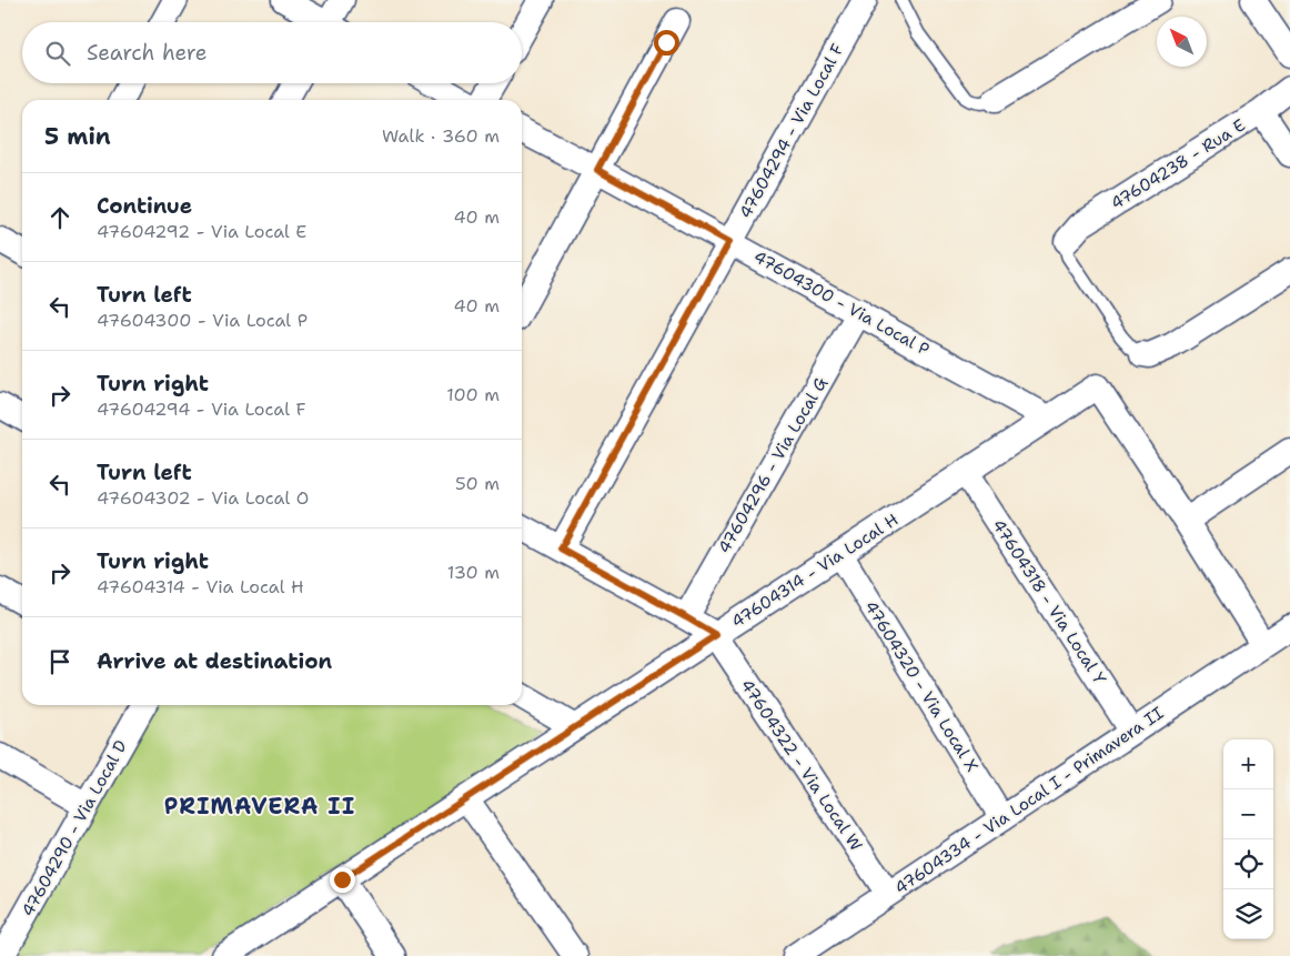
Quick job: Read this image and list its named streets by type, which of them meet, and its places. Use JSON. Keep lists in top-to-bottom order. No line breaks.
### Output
{"streets":{"street":["47604294 - Via Local F","47604238 - Rua E","47604300 - Via Local P","47604296 - Via Local G","47604314 - Via Local H","47604318 - Via Local Y","47604320 - Via Local X","47604322 - Via Local W","47604334 - Via Local I - Primavera II","47604290 - Via Local D"]},"crossings":[["47604294 - Via Local F","47604300 - Via Local P"],["47604300 - Via Local P","47604296 - Via Local G"],["47604300 - Via Local P","47604314 - Via Local H"],["47604314 - Via Local H","47604318 - Via Local Y"],["47604314 - Via Local H","47604320 - Via Local X"],["47604314 - Via Local H","47604322 - Via Local W"],["47604318 - Via Local Y","47604334 - Via Local I - Primavera II"],["47604320 - Via Local X","47604334 - Via Local I - Primavera II"],["47604322 - Via Local W","47604334 - Via Local I - Primavera II"]],"districts":["PRIMAVERA II"],"north":"top left","page":{"search":"Search here","heading":["5 min","Walk · 360 m"],"list":[["Continue","47604292 - Via Local E","40 m"],["Turn left","47604300 - Via Local P","40 m"],["Turn right","47604294 - Via Local F","100 m"],["Turn left","47604302 - Via Local O","50 m"],["Turn right","47604314 - Via Local H","130 m"],"Arrive at destination"],"map_buttons":["+","−"]}}
